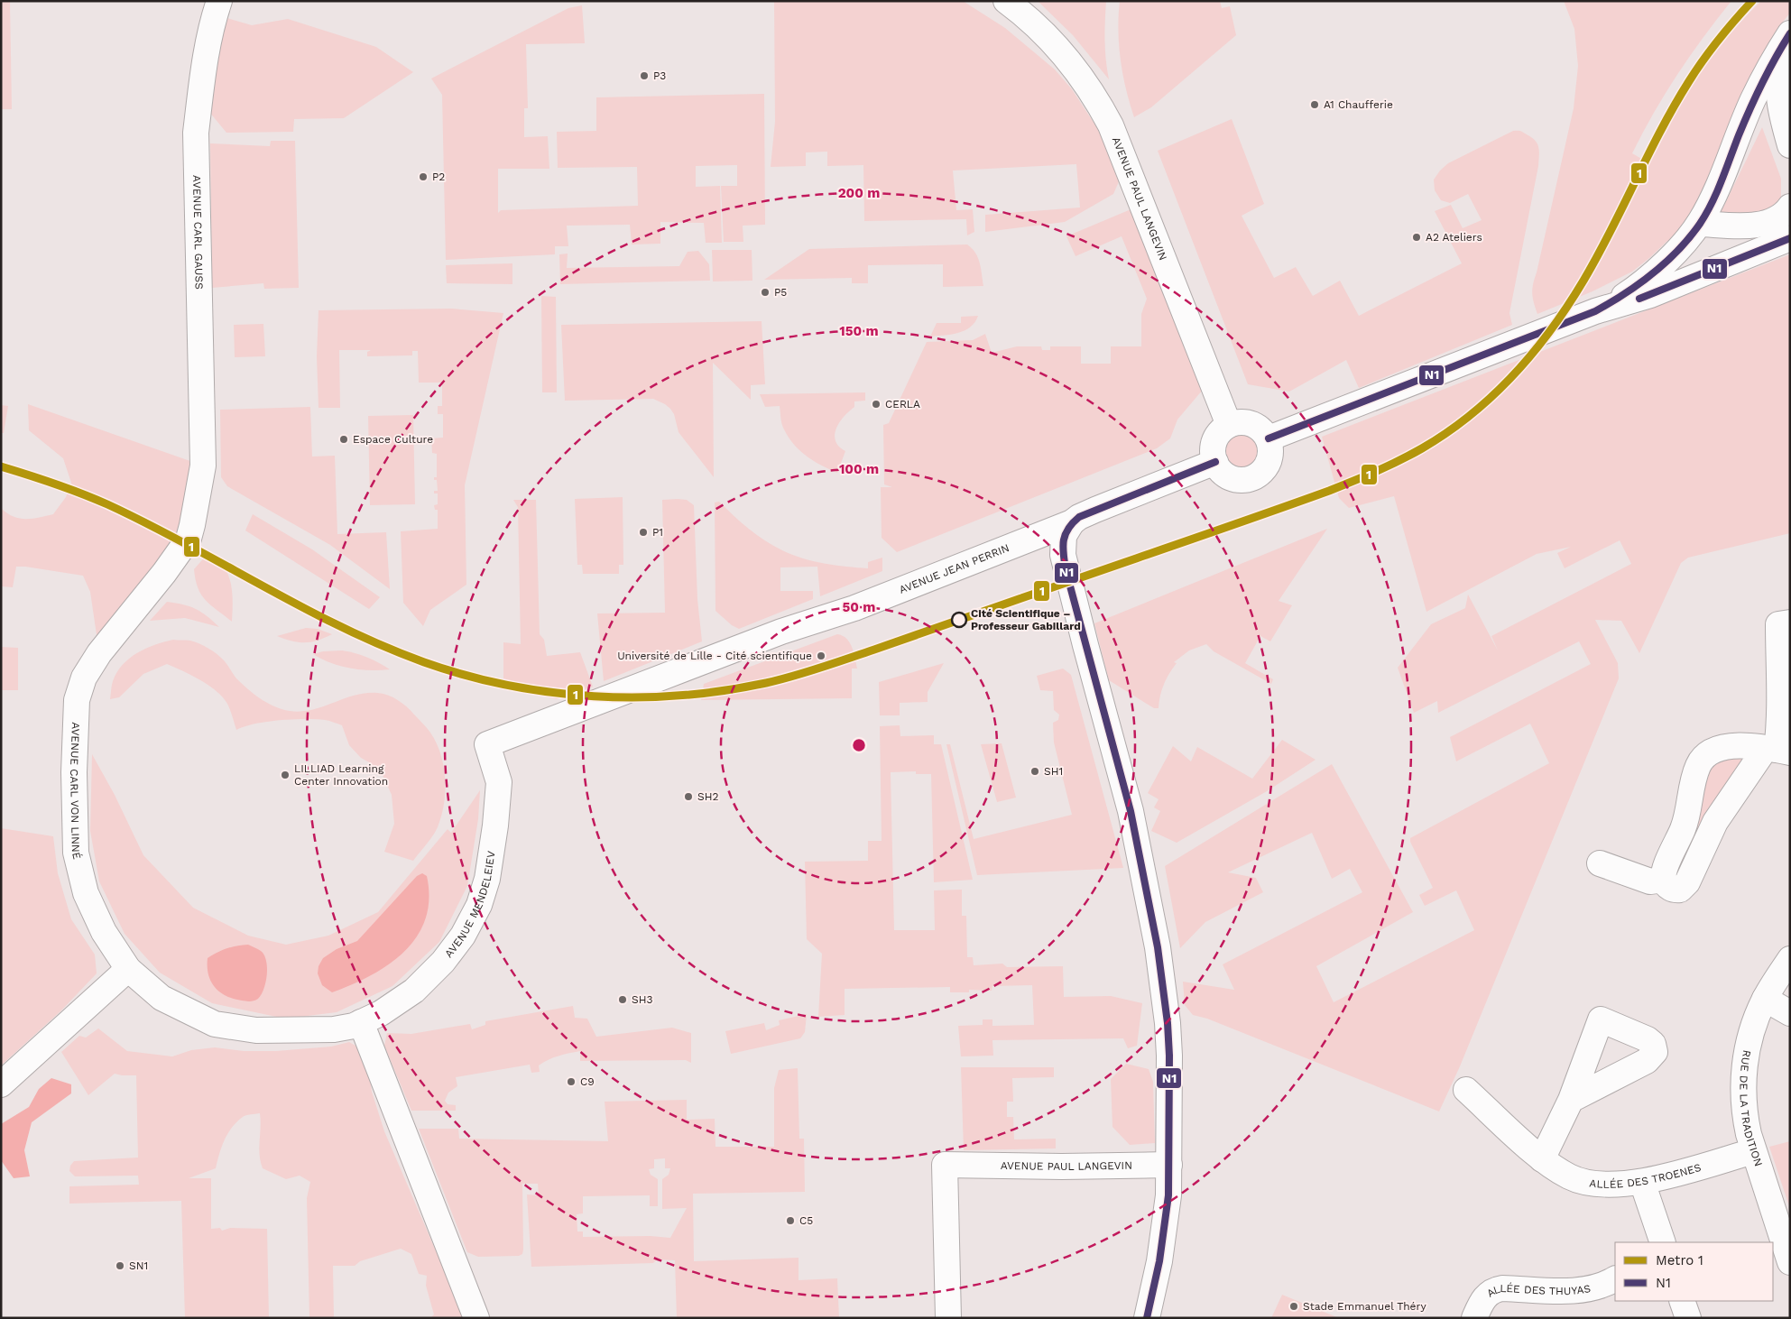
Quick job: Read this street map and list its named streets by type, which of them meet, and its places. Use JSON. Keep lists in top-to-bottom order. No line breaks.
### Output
{"streets":{"street":["AVENUE PAUL LANGEVIN","AVENUE CARL GAUSS","AVENUE JEAN PERRIN","AVENUE CARL VON LINNÉ","AVENUE MENDELEIEV","RUE DE LA TRADITION","ALLÉE DES TROENES","ALLÉE DES THUYAS"]},"crossings":[["AVENUE PAUL LANGEVIN","AVENUE JEAN PERRIN"],["AVENUE CARL GAUSS","AVENUE CARL VON LINNÉ"],["AVENUE JEAN PERRIN","AVENUE MENDELEIEV"],["AVENUE CARL VON LINNÉ","AVENUE MENDELEIEV"],["RUE DE LA TRADITION","ALLÉE DES TROENES"]],"places":["P3","A1 Chaufferie","P2","A2 Ateliers","P5","CERLA","Espace Culture","P1","Cité Scientifique – Professeur Gabillard","Université de Lille ‐ Cité scientifique","SH1","LILLIAD Learning Center Innovation","SH2","SH3","C9","C5","SN1","Stade Emmanuel Théry"],"lines":["metro line 1","transit line N1"],"legend":["Metro 1","N1"],"rings":["200 m","150 m","100 m","50 m"]}
